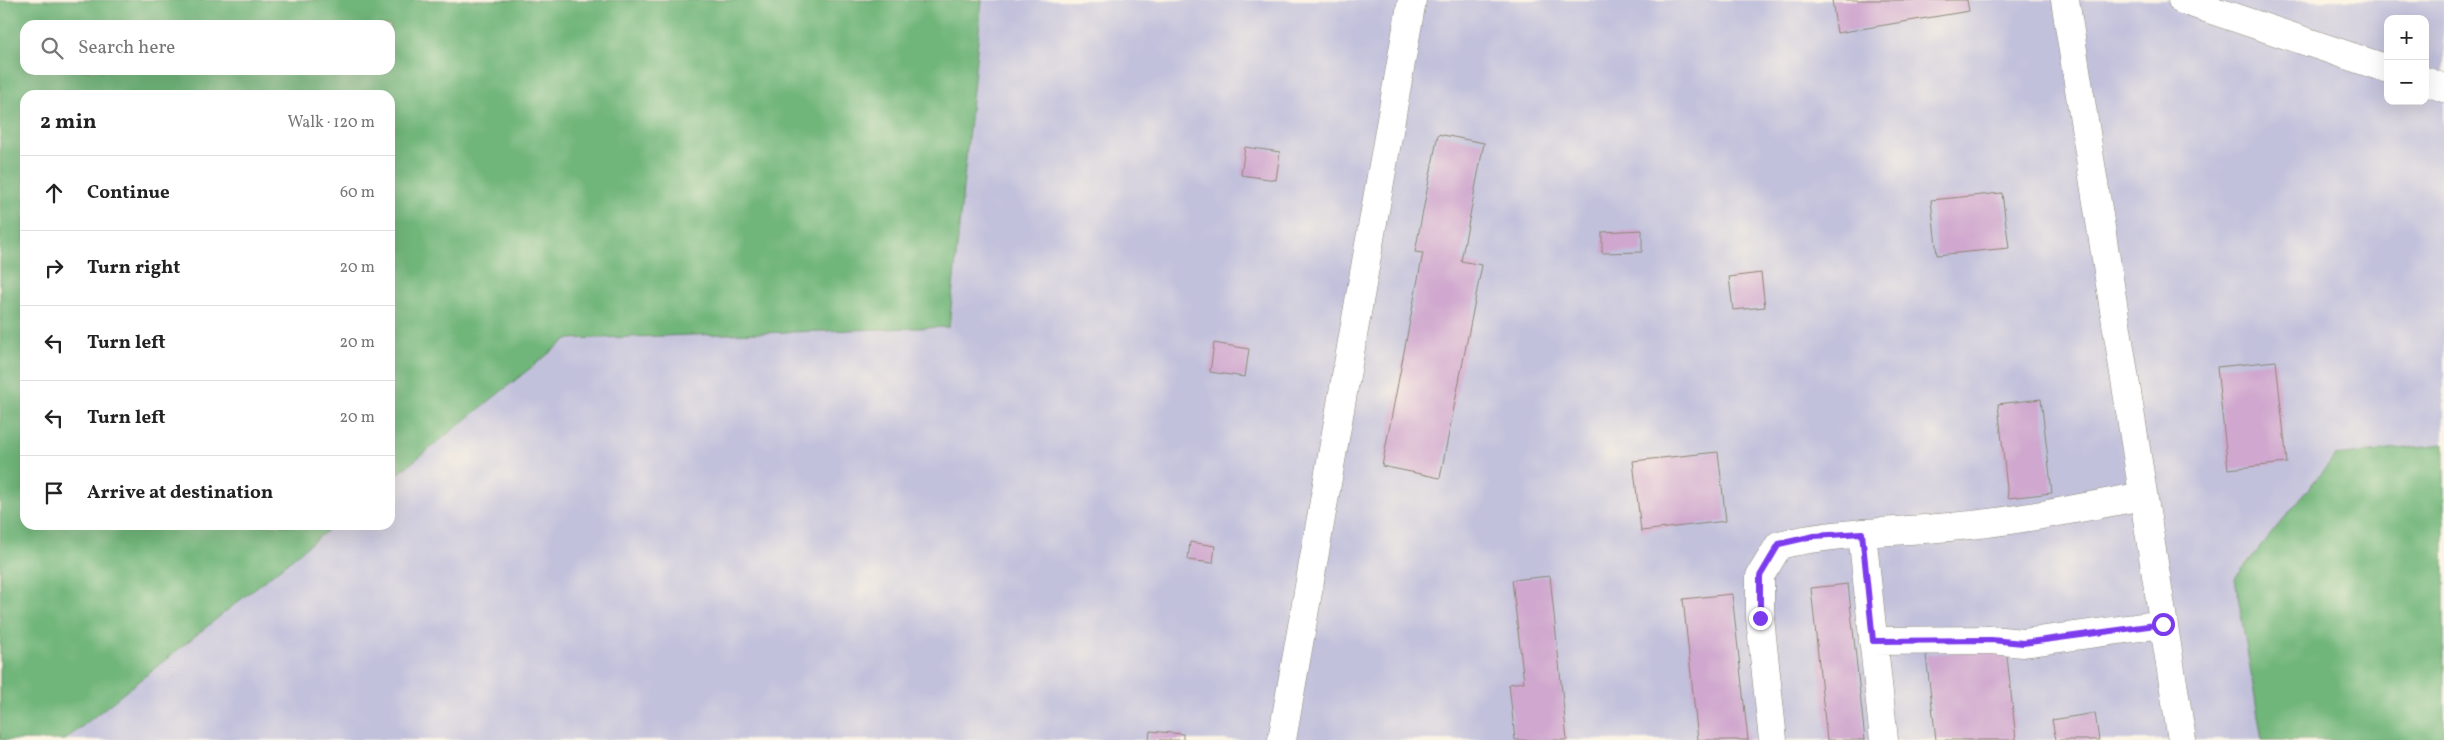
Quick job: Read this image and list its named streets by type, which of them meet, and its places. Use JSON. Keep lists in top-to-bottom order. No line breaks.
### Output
{"page":{"map_buttons":["+","−"],"search":"Search here","heading":["2 min","Walk · 120 m"],"list":[["Continue","60 m"],["Turn right","20 m"],["Turn left","20 m"],["Turn left","20 m"],"Arrive at destination"]}}
